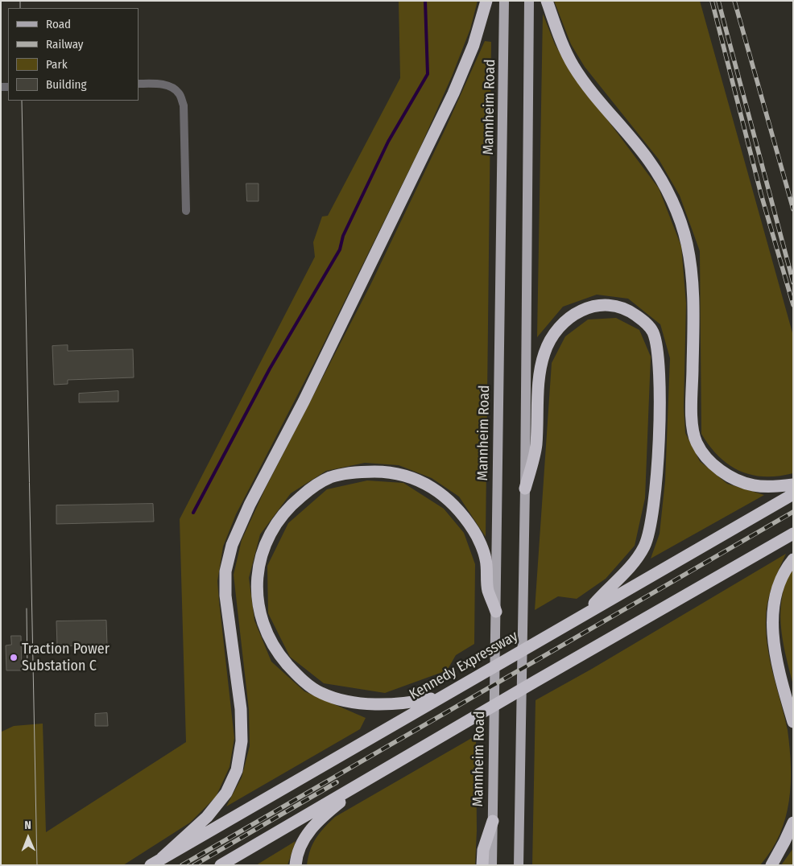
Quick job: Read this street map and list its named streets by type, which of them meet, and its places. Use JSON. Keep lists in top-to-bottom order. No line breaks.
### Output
{"streets":{"highway":["Kennedy Expressway"],"main road":["Mannheim Road"]},"places":["Traction Power Substation C"],"legend":["Road","Railway","Park","Building"],"north":"top"}
